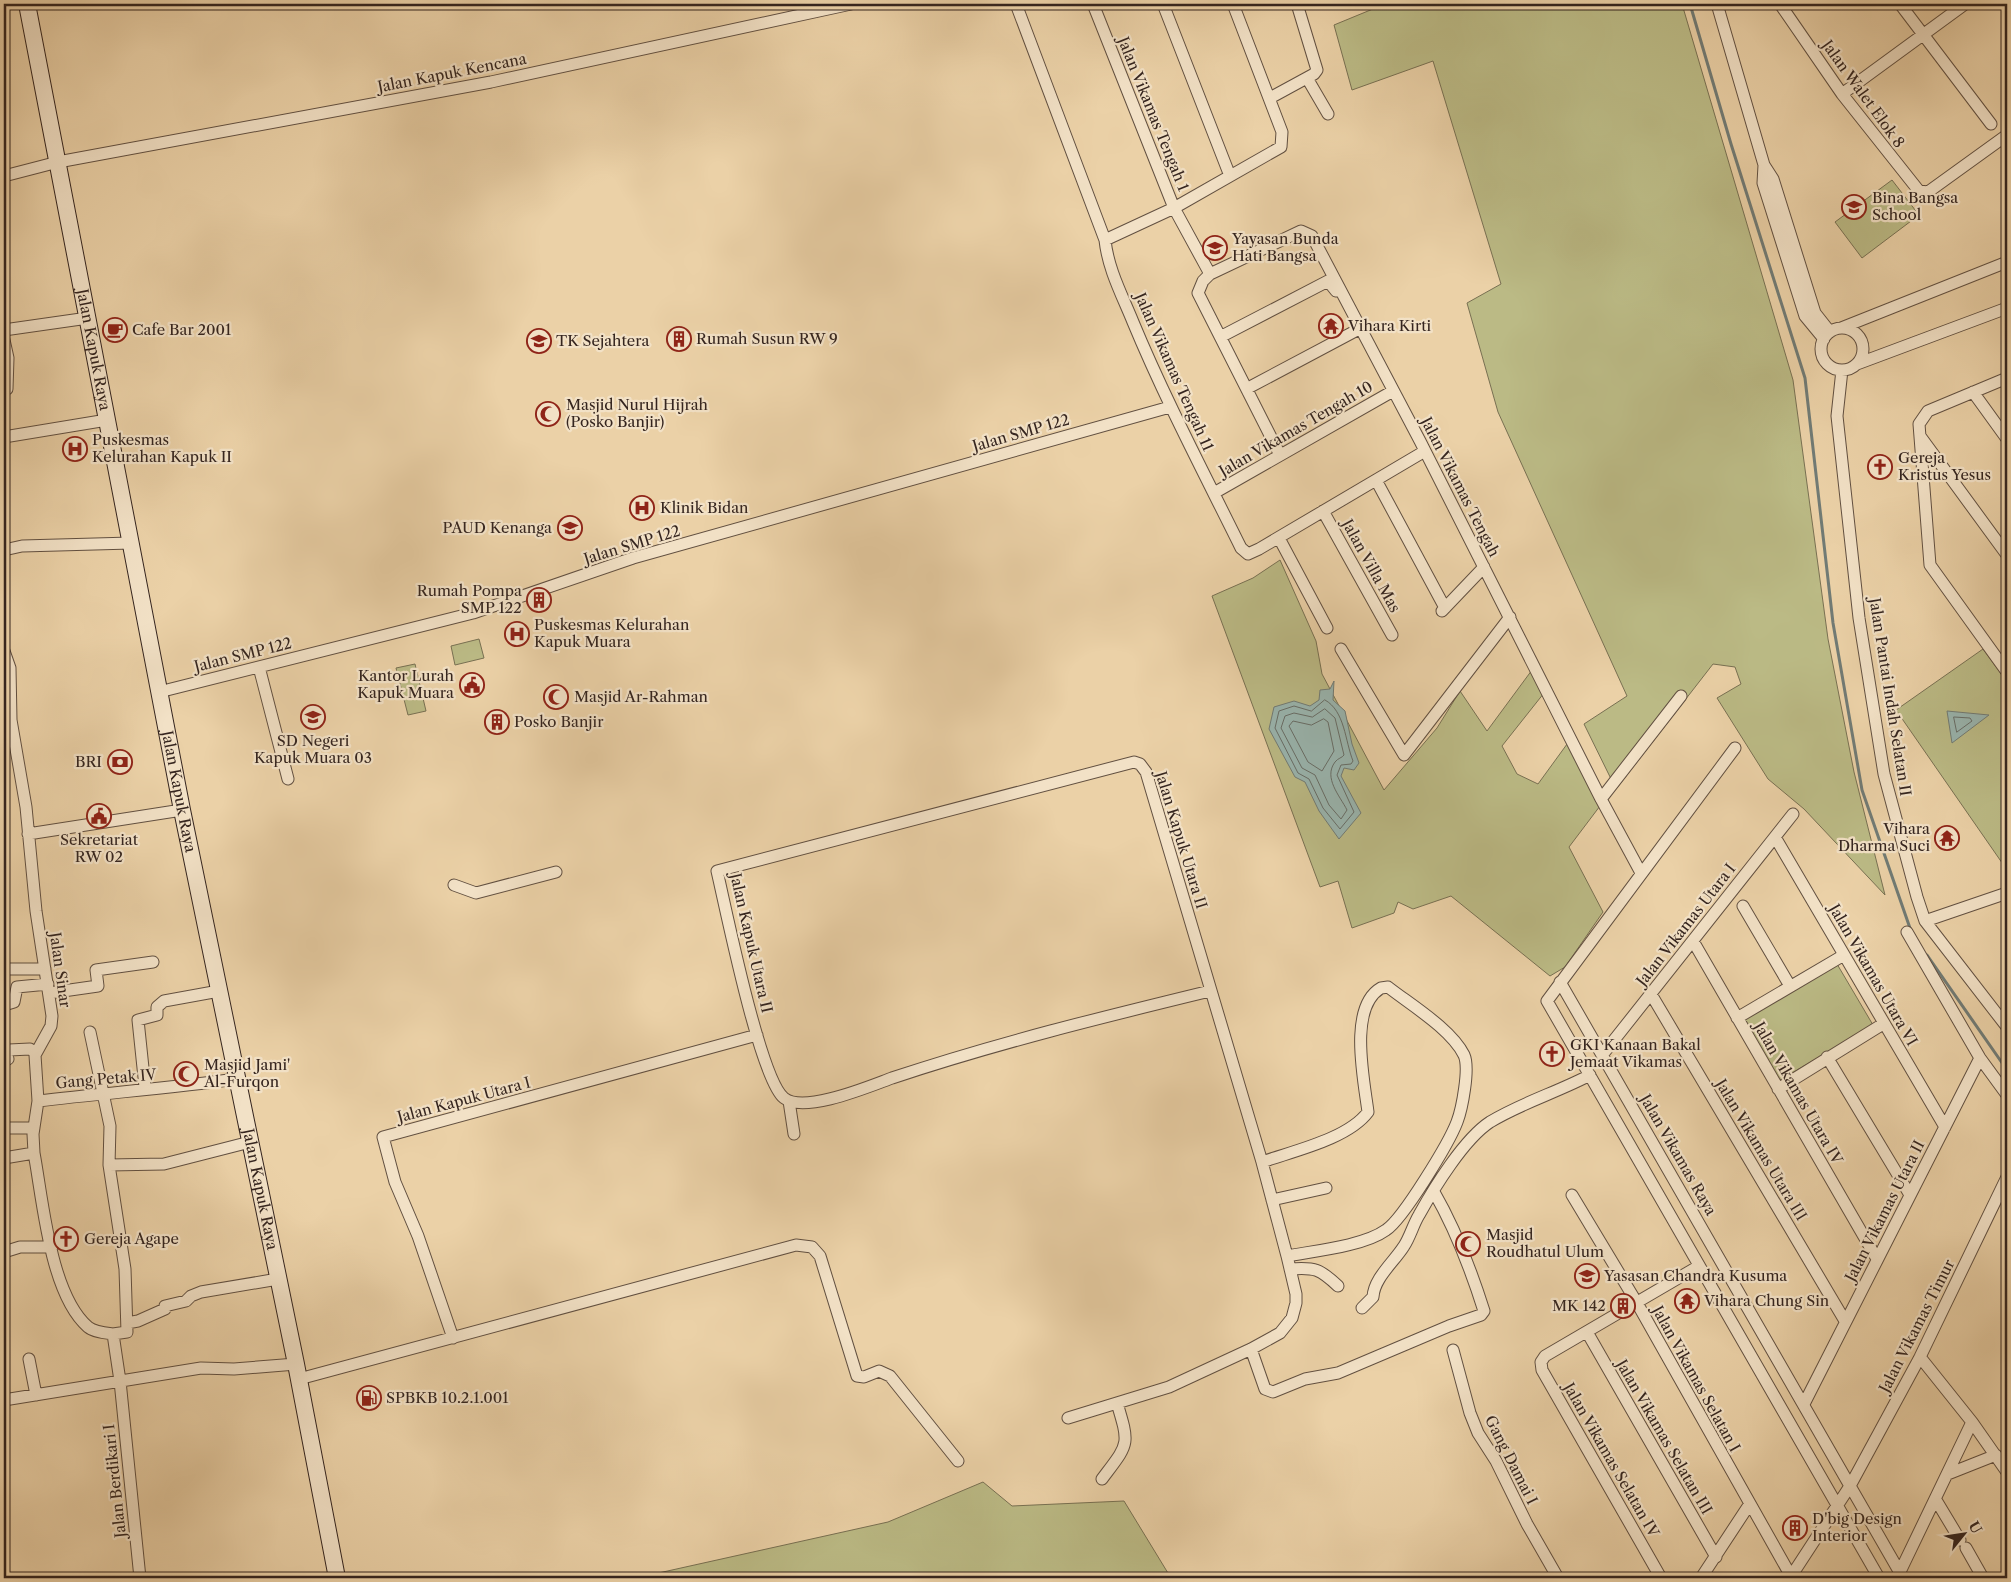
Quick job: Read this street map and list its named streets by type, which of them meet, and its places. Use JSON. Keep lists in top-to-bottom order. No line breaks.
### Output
{"streets":{"main road":["Jalan Kapuk Raya"],"street":["Jalan Kapuk Kencana","Jalan Walet Elok 8","Jalan Vikamas Tengah 1","Jalan Vikamas Tengah 11","Jalan Vikamas Tengah 10","Jalan SMP 122","Jalan Vikamas Tengah","Jalan Villa Mas","Jalan Pantai Indah Selatan II","Jalan Kapuk Utara II","Jalan Vikamas Utara I","Jalan Sinar","Jalan Vikamas Utara VI","Gang Petak IV","Jalan Vikamas Utara IV","Jalan Kapuk Utara I","Jalan Vikamas Utara III","Jalan Vikamas Raya","Jalan Vikamas Utara II","Jalan Vikamas Timur","Jalan Vikamas Selatan I","Jalan Vikamas Selatan III","Gang Damai I","Jalan Vikamas Selatan IV","Jalan Berdikari I"]},"crossings":[["Jalan Kapuk Kencana","Jalan Kapuk Raya"],["Jalan Vikamas Tengah 1","Jalan Vikamas Tengah 11"],["Jalan Vikamas Tengah 1","Jalan Vikamas Tengah"],["Jalan Kapuk Raya","Jalan SMP 122"],["Jalan Kapuk Raya","Gang Petak IV"],["Jalan Vikamas Tengah 11","Jalan Vikamas Tengah 10"],["Jalan Vikamas Tengah 11","Jalan SMP 122"],["Jalan Vikamas Tengah 11","Jalan Vikamas Tengah"],["Jalan Vikamas Tengah 11","Jalan Villa Mas"],["Jalan Vikamas Tengah 10","Jalan Vikamas Tengah"],["Jalan Kapuk Utara II","Jalan Kapuk Utara I"],["Jalan Vikamas Utara I","Jalan Vikamas Utara VI"],["Jalan Vikamas Utara I","Jalan Vikamas Utara IV"],["Jalan Vikamas Utara I","Jalan Vikamas Utara III"],["Jalan Vikamas Utara I","Jalan Vikamas Raya"],["Jalan Vikamas Utara VI","Jalan Vikamas Utara II"],["Jalan Vikamas Utara IV","Jalan Vikamas Utara II"],["Jalan Vikamas Utara III","Jalan Vikamas Utara II"],["Jalan Vikamas Raya","Jalan Vikamas Utara II"],["Jalan Vikamas Raya","Jalan Vikamas Timur"],["Jalan Vikamas Timur","Jalan Vikamas Selatan I"],["Jalan Vikamas Selatan III","Jalan Vikamas Selatan IV"]],"places":{"school or university":["Bina Bangsa School","Yayasan Bunda Hati Bangsa","TK Sejahtera","PAUD Kenanga","SD Negeri Kapuk Muara 03","Yasasan Chandra Kusuma"],"temple":["Vihara Kirti","Vihara Dharma Suci","Vihara Chung Sin"],"cafe":["Cafe Bar 2001"],"building":["Rumah Susun RW 9","Rumah Pompa SMP 122","Posko Banjir","MK 142","D'big Design Interior"],"mosque":["Masjid Nurul Hijrah (Posko Banjir)","Masjid Ar-Rahman","Masjid Jami' Al-Furqon","Masjid Roudhatul Ulum"],"hospital":["Puskesmas Kelurahan Kapuk II","Klinik Bidan","Puskesmas Kelurahan Kapuk Muara"],"church":["Gereja Kristus Yesus","GKI Kanaan Bakal Jemaat Vikamas","Gereja Agape"],"public building":["Kantor Lurah Kapuk Muara","Sekretariat RW 02"],"bank":["BRI"],"fuel station":["SPBKB 10.2.1.001"]},"north":"top right"}
